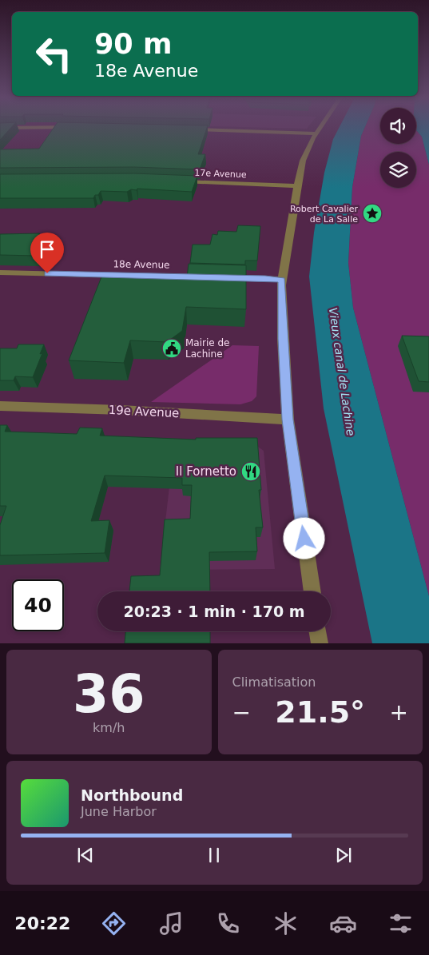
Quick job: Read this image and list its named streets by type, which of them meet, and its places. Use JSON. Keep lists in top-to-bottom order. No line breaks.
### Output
{"streets":{"street":["17e Avenue","18e Avenue","19e Avenue"]},"water":["Vieux canal de Lachine"],"places":{"place":["Robert Cavalier de La Salle"],"public building":["Mairie de Lachine"],"restaurant":["Il Fornetto"]},"page":{"turn":["90 m","18e Avenue"],"limit":"40","trip":"20:23 · 1 min · 170 m","tile":[["36","km/h"],"Climatisation"],"heat":["−","21.5°","+"],"song":["Northbound","June Harbor"],"tabs":"20:22"}}
